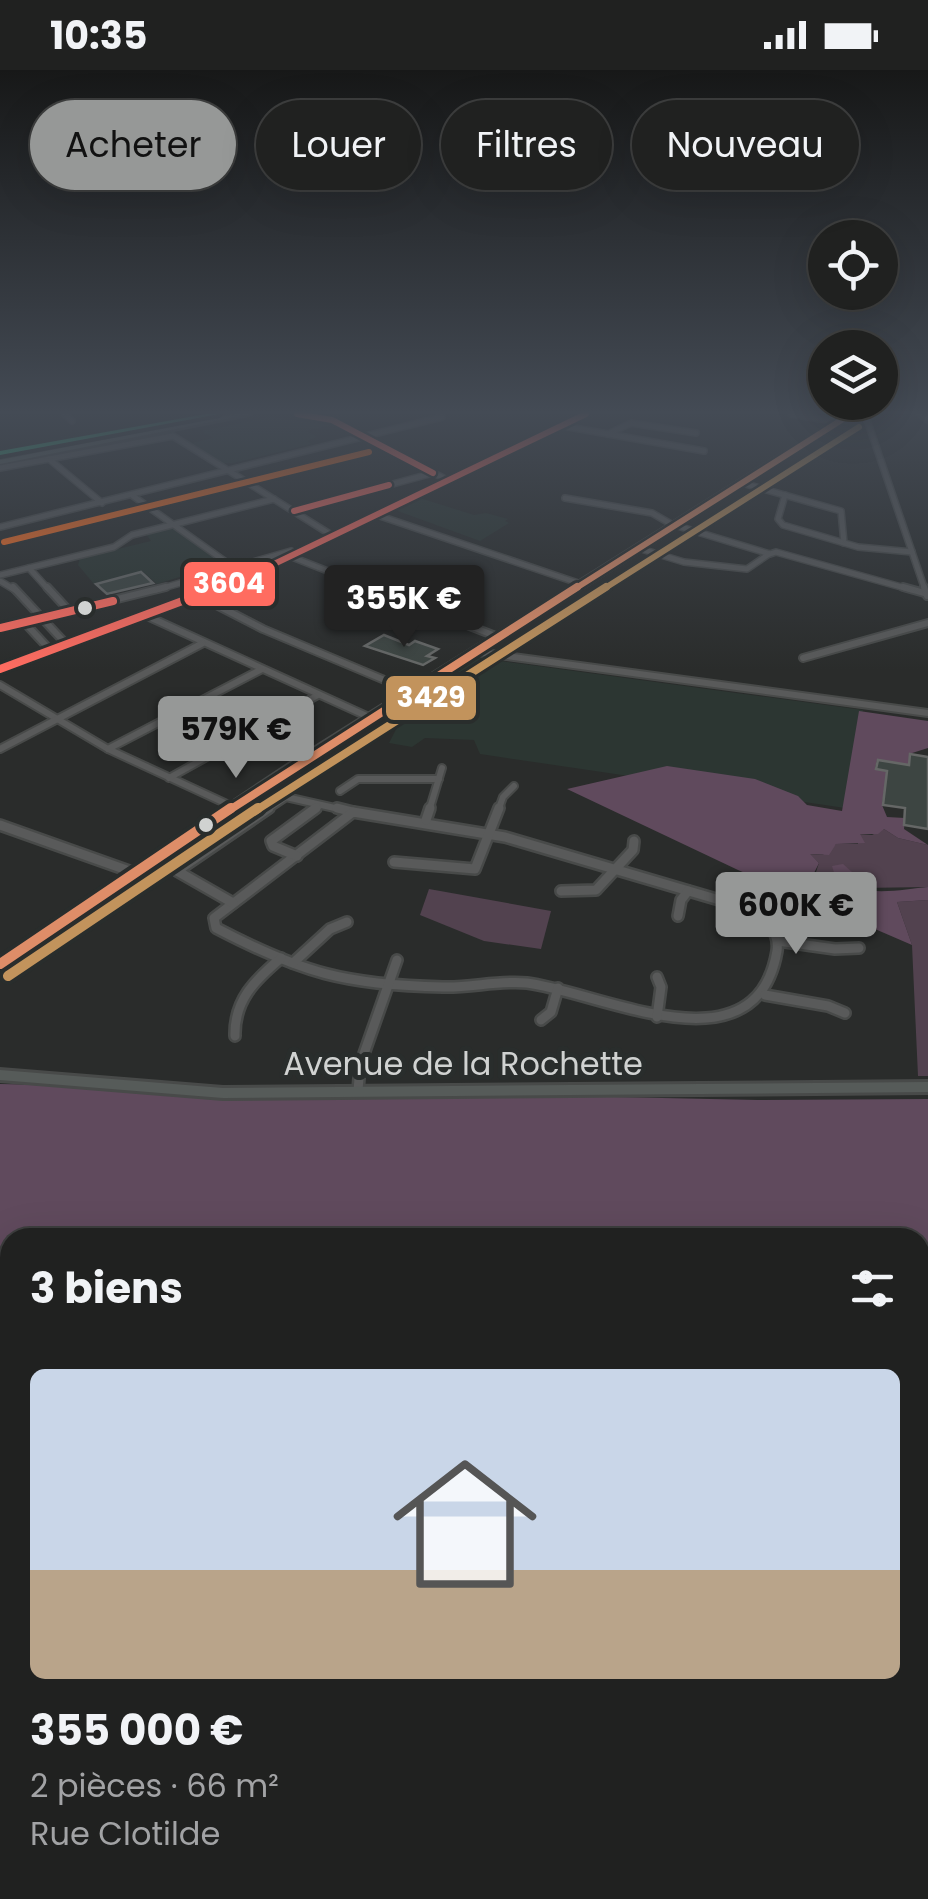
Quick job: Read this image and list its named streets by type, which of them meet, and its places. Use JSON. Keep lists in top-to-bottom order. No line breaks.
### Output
{"streets":{"main road":["Avenue de la Rochette"]},"lines":["transit line 3429","transit line 3604"],"page":{"status":"10:35","chip":["Acheter","Louer","Filtres","Nouveau"],"price":["355K €","579K €","600K €"],"heading":"3 biens","list":[{"name":"355 000 €","note":"2 pièces · 66 m² · Rue Clotilde"}]}}
